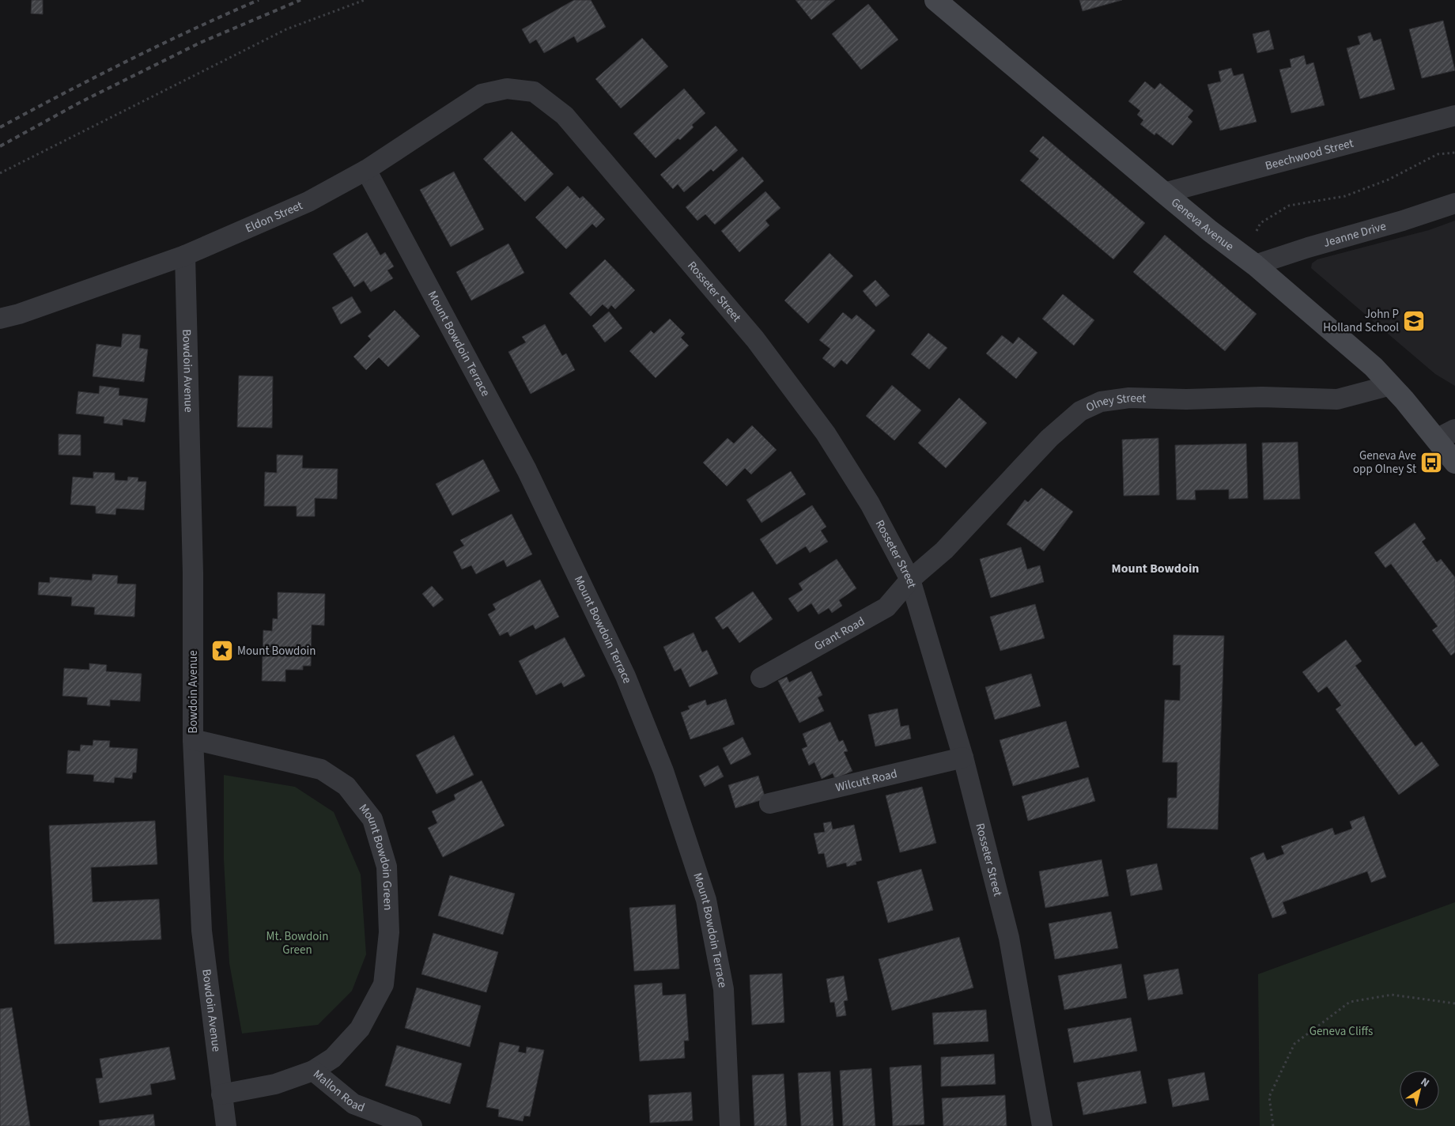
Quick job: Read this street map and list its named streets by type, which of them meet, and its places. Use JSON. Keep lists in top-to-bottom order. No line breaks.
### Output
{"streets":{"main road":["Geneva Avenue"],"street":["Beechwood Street","Eldon Street","Jeanne Drive","Rosseter Street","Mount Bowdoin Terrace","Bowdoin Avenue","Olney Street","Grant Road","Wilcutt Road","Mount Bowdoin Green","Mallon Road"]},"crossings":[["Beechwood Street","Geneva Avenue"],["Eldon Street","Rosseter Street"],["Eldon Street","Mount Bowdoin Terrace"],["Eldon Street","Bowdoin Avenue"],["Geneva Avenue","Jeanne Drive"],["Geneva Avenue","Olney Street"],["Rosseter Street","Olney Street"],["Rosseter Street","Grant Road"],["Rosseter Street","Wilcutt Road"],["Bowdoin Avenue","Mount Bowdoin Green"],["Bowdoin Avenue","Mallon Road"],["Olney Street","Grant Road"],["Mount Bowdoin Green","Mallon Road"]],"districts":["Mount Bowdoin"],"parks":["Mt. Bowdoin Green","Geneva Cliffs"],"places":{"school or university":["John P Holland School"],"bus stop":["Geneva Ave opp Olney St"],"place":["Mount Bowdoin"]},"north":"top right"}
